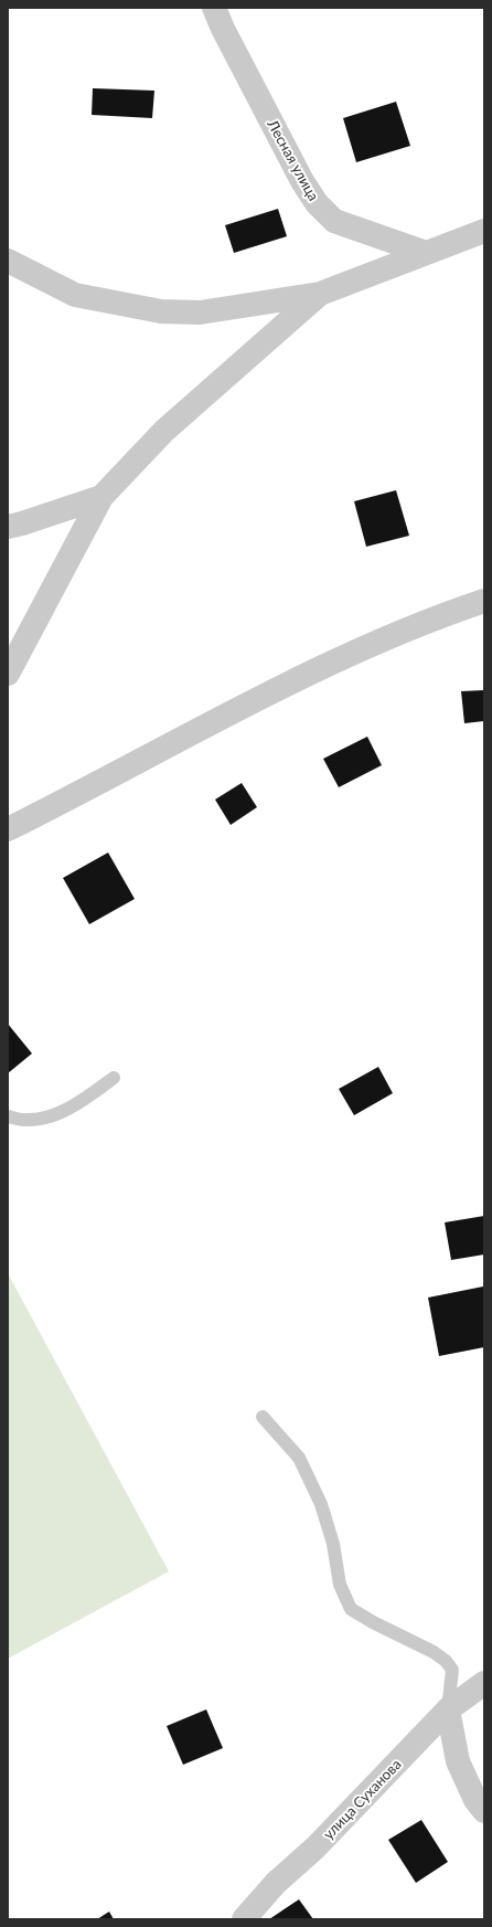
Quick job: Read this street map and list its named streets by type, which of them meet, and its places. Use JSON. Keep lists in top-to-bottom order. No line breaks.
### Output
{"streets":{"street":["Лесная улица","улица Суханова"]}}
